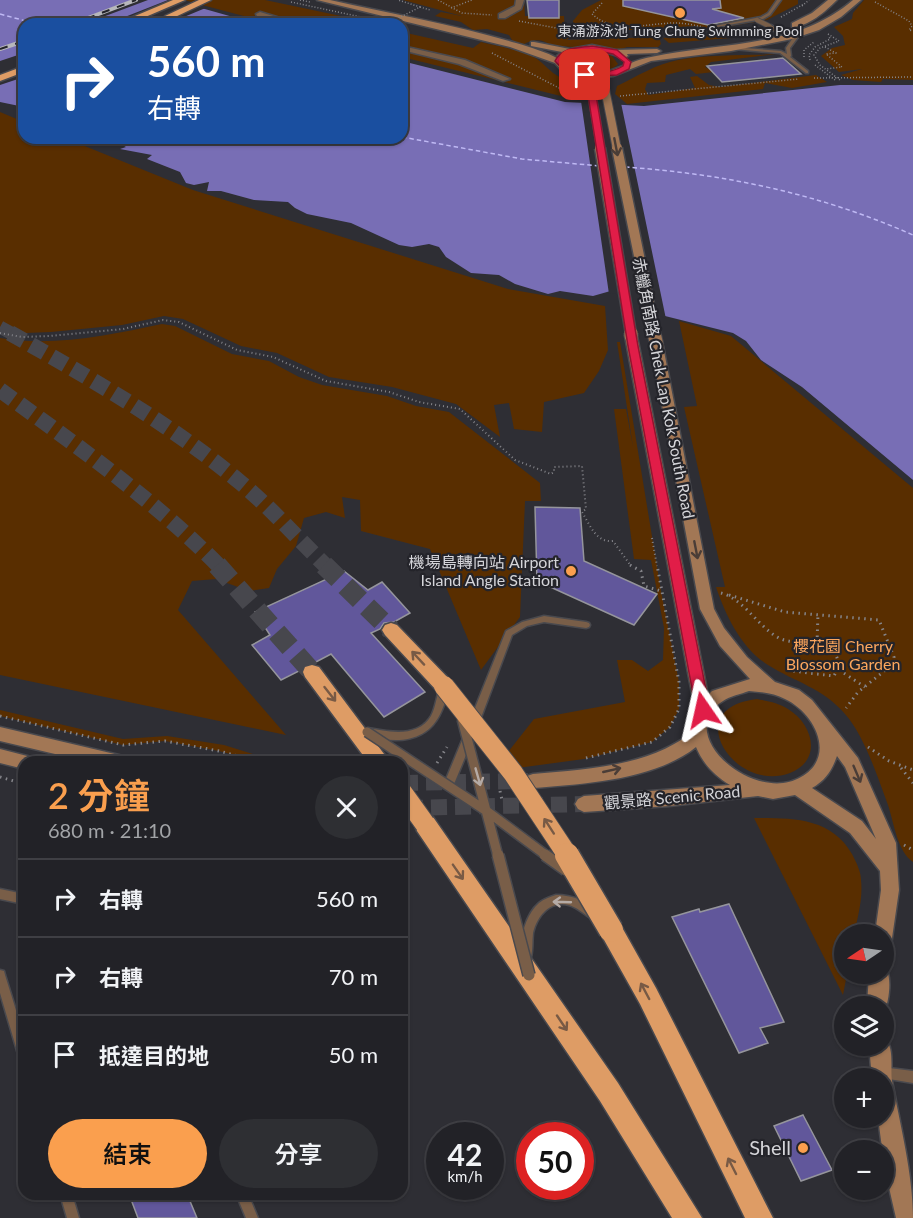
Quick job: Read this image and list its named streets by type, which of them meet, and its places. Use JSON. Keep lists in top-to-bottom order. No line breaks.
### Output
{"streets":{"main road":["赤鱲角南路 Chek Lap Kok South Road","觀景路 Scenic Road"]},"crossings":[["赤鱲角南路 Chek Lap Kok South Road","觀景路 Scenic Road"]],"parks":["櫻花園 Cherry Blossom Garden"],"places":["東涌游泳池 Tung Chung Swimming Pool","機場島轉向站 Airport Island Angle Station","Shell"],"north":"left","page":{"turn":["560 m","右轉"],"heading":["2 分鐘","680 m · 21:10"],"list":[{"name":"右轉","value":"560 m"},{"name":"右轉","value":"70 m"},{"name":"抵達目的地","value":"50 m"}],"map_buttons":["+","−"],"buttons":["結束","分享"],"speed":"42 km/h","limit":"50"}}
